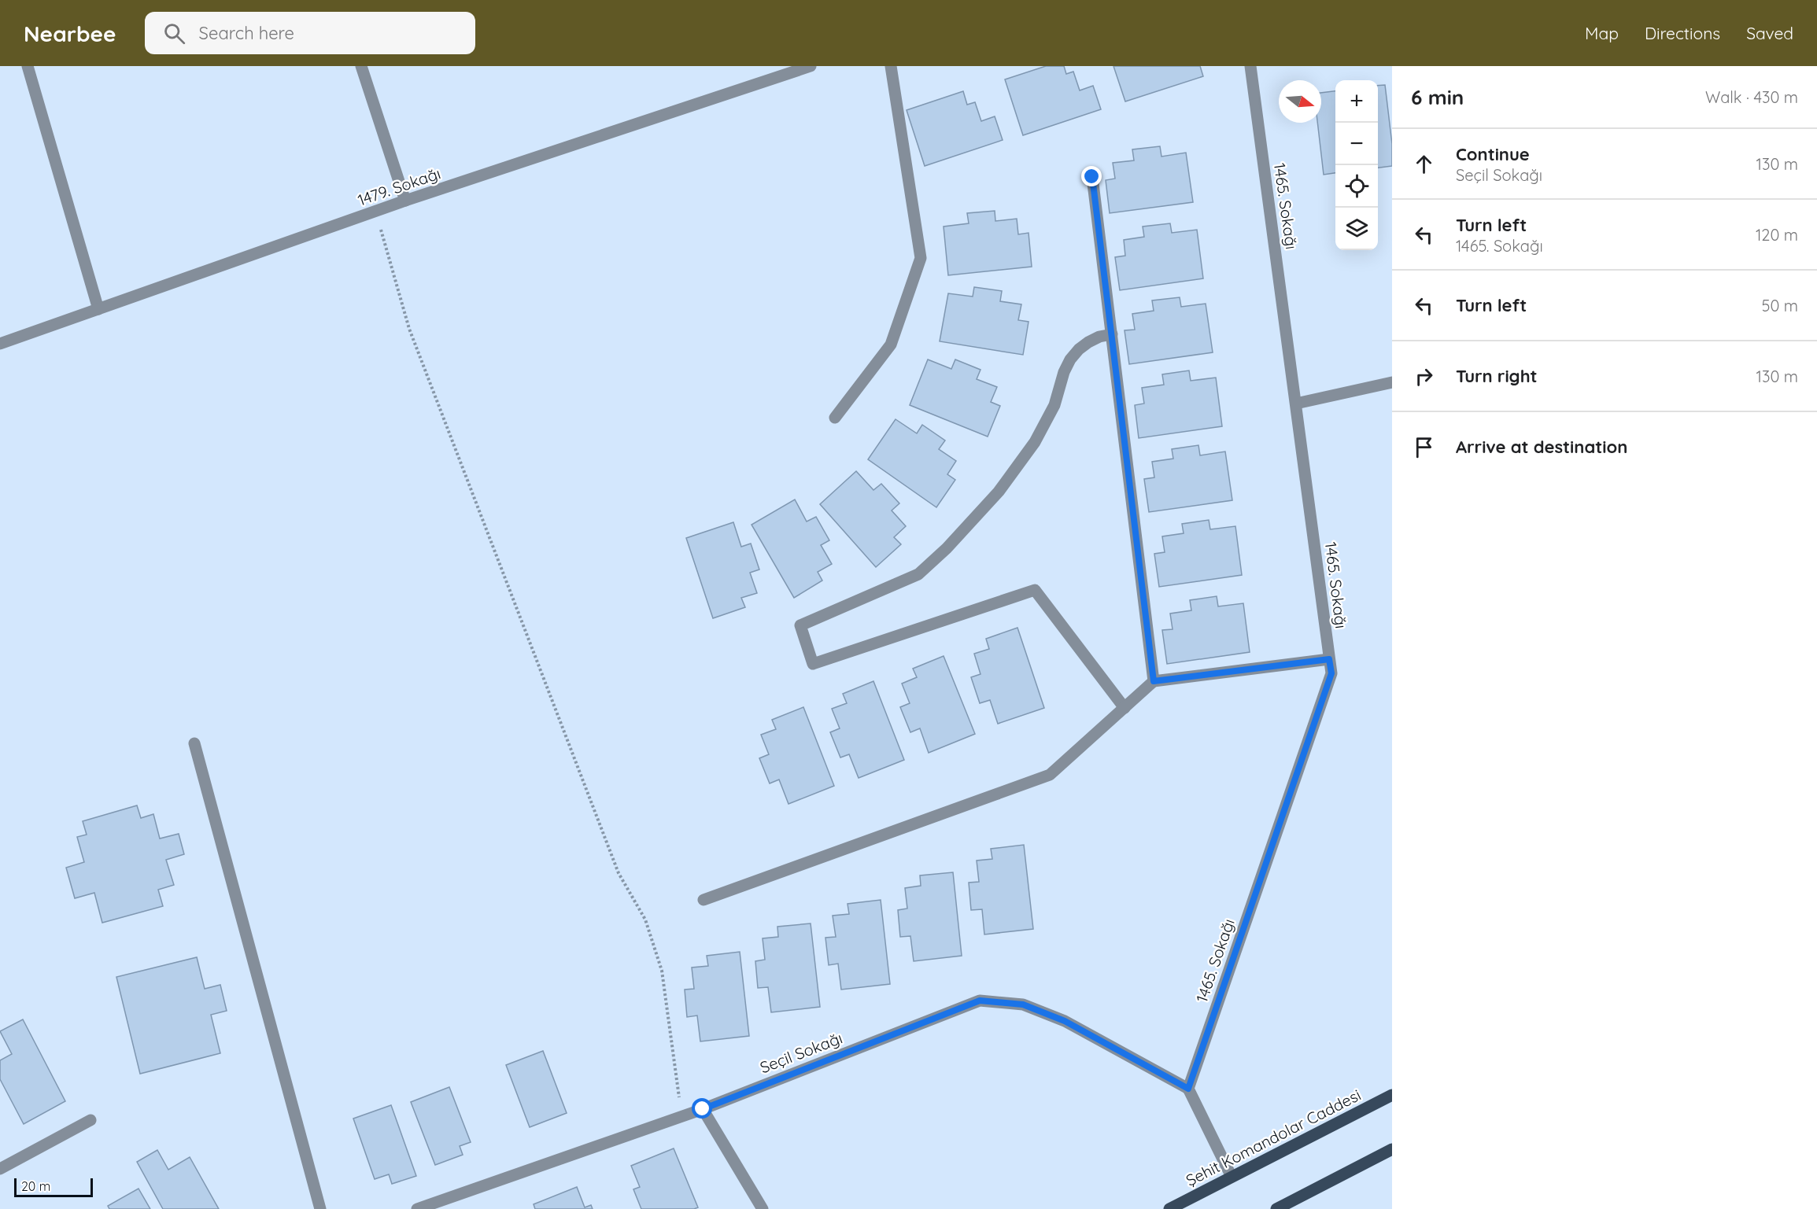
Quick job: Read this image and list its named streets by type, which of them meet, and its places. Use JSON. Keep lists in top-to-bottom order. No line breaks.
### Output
{"streets":{"main road":["Şehit Komandolar Caddesi"],"street":["1479. Sokağı","1465. Sokağı","Seçil Sokağı"]},"crossings":[["1465. Sokağı","Seçil Sokağı"]],"scale_bar":"20 m","north":"right","page":{"header":"Nearbee","search":"Search here","nav":["Map","Directions","Saved"],"heading":["6 min","Walk · 430 m"],"map_buttons":["+","−"],"list":[["Continue","Seçil Sokağı","130 m"],["Turn left","1465. Sokağı","120 m"],["Turn left","50 m"],["Turn right","130 m"],"Arrive at destination"],"scale":"20 m"}}
